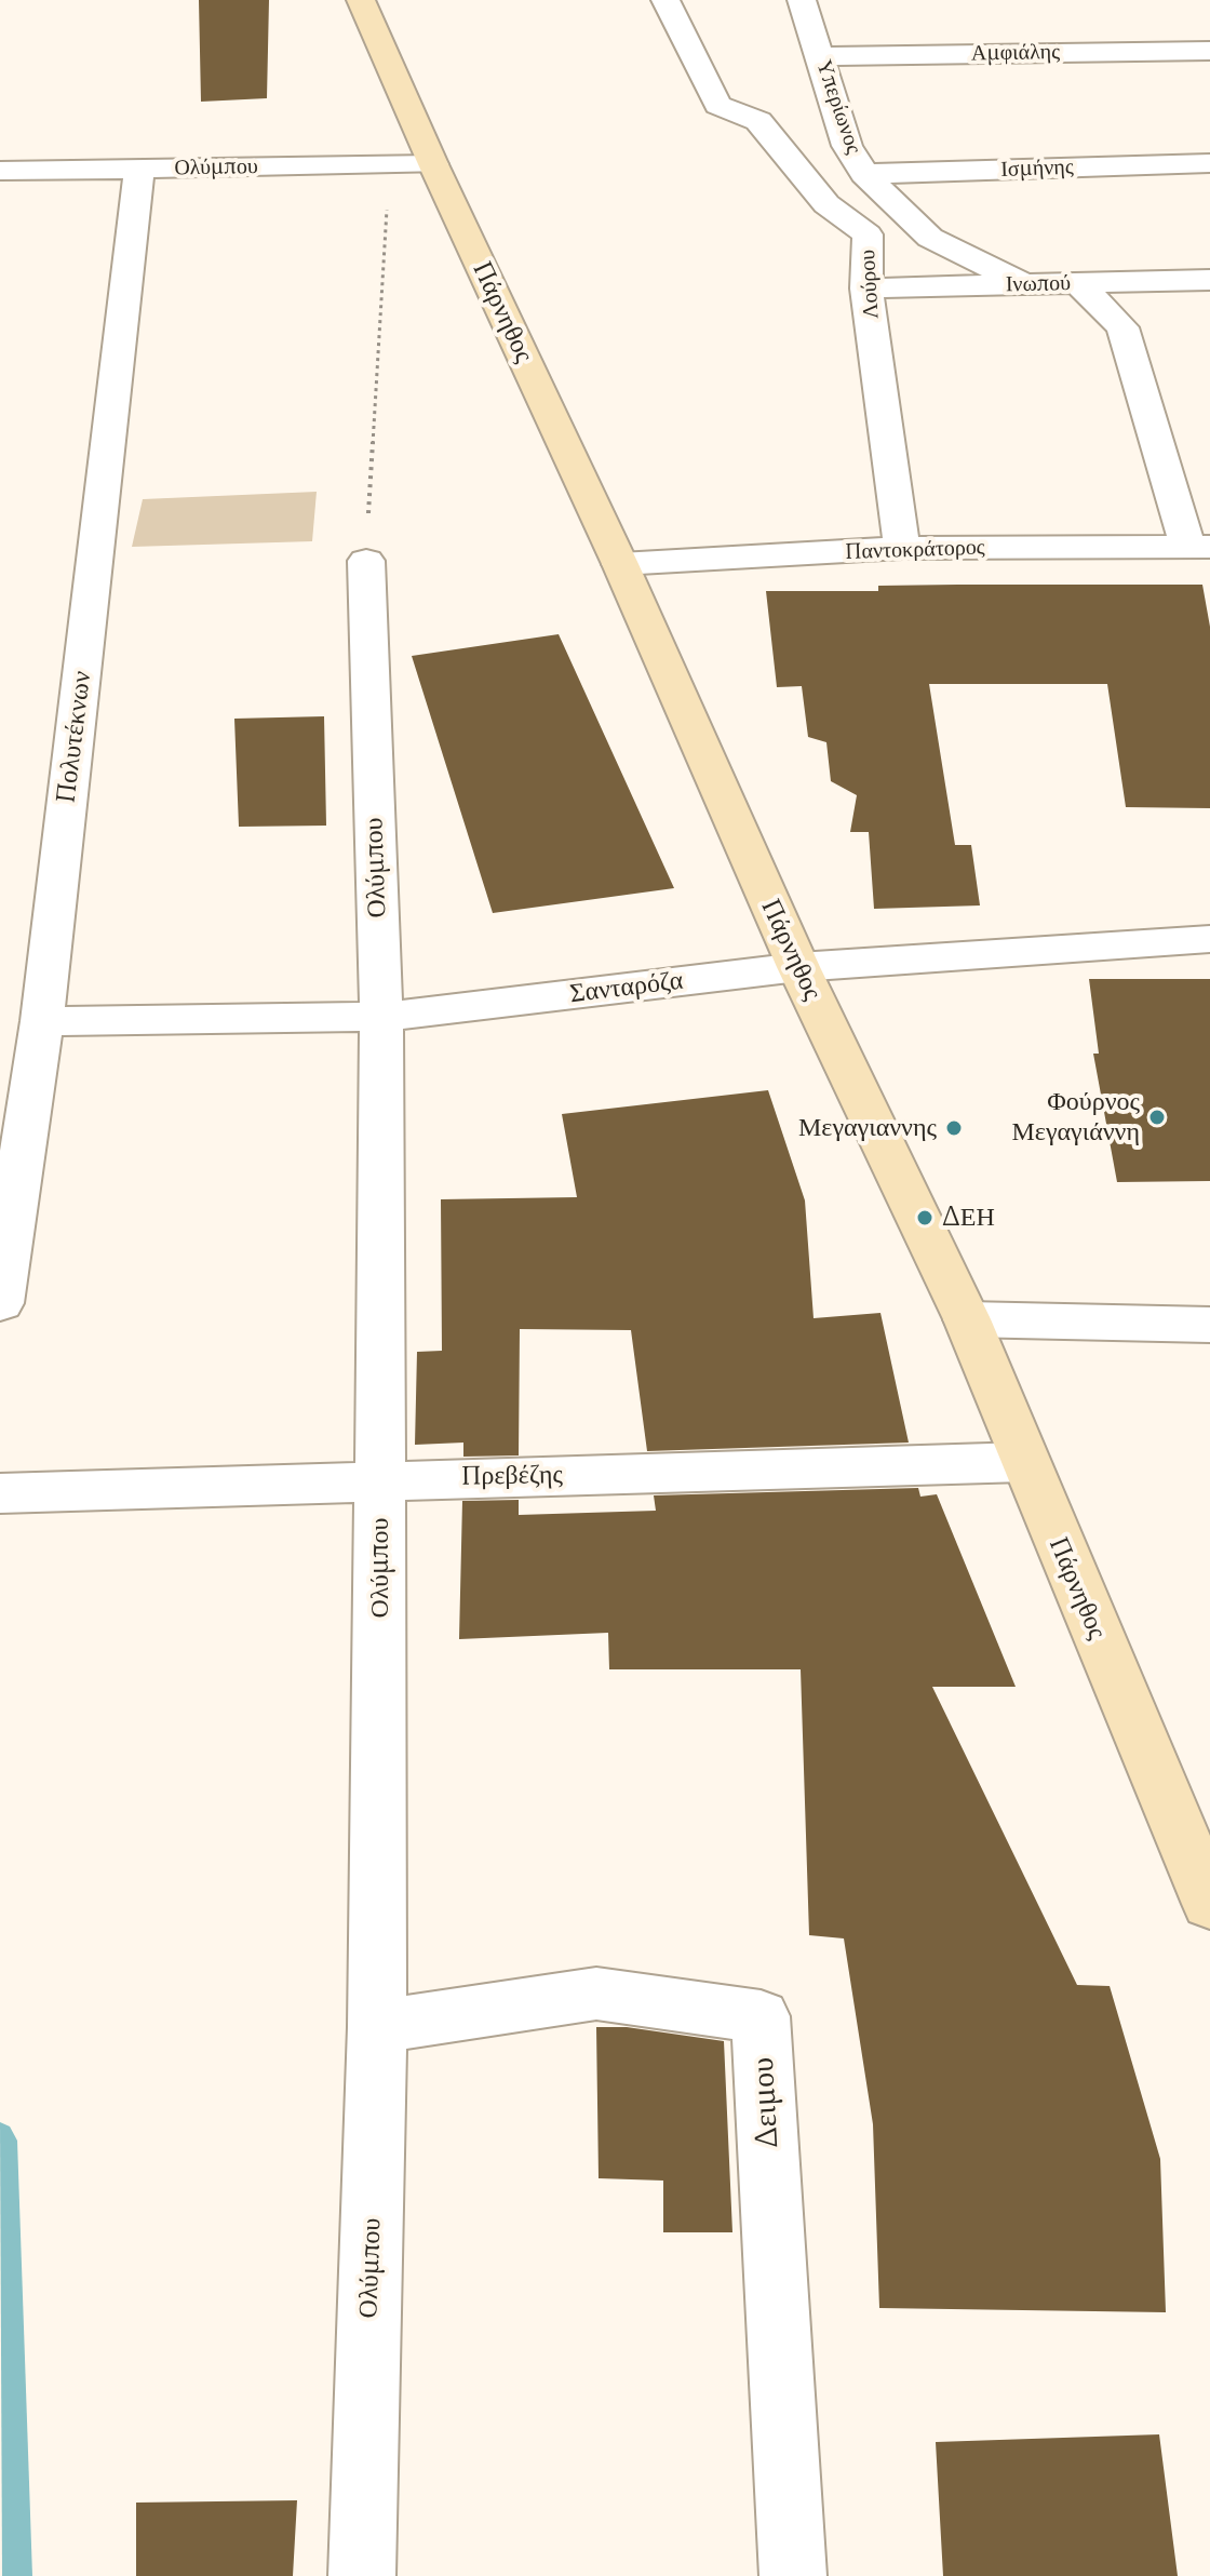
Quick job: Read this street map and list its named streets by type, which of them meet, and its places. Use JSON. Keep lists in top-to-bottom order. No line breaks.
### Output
{"streets":{"main road":["Πάρνηθος"],"street":["Αμφιάλης","Υπερίωνος","Ολύμπου","Ισμήνης","Λούρου","Ινωπού","Παντοκράτορος","Πολυτέκνων","Σανταρόζα","Πρεβέζης","Δειμου"]},"crossings":[["Αμφιάλης","Υπερίωνος"],["Υπερίωνος","Ισμήνης"],["Υπερίωνος","Ινωπού"],["Ολύμπου","Πάρνηθος"],["Ολύμπου","Πολυτέκνων"],["Ολύμπου","Σανταρόζα"],["Ολύμπου","Πρεβέζης"],["Ολύμπου","Δειμου"],["Λούρου","Ινωπού"],["Λούρου","Παντοκράτορος"],["Πάρνηθος","Παντοκράτορος"],["Πάρνηθος","Σανταρόζα"],["Πάρνηθος","Πρεβέζης"],["Πολυτέκνων","Σανταρόζα"]],"places":["Φούρνος Μεγαγιάννη","Μεγαγιαννης","ΔΕΗ"]}
